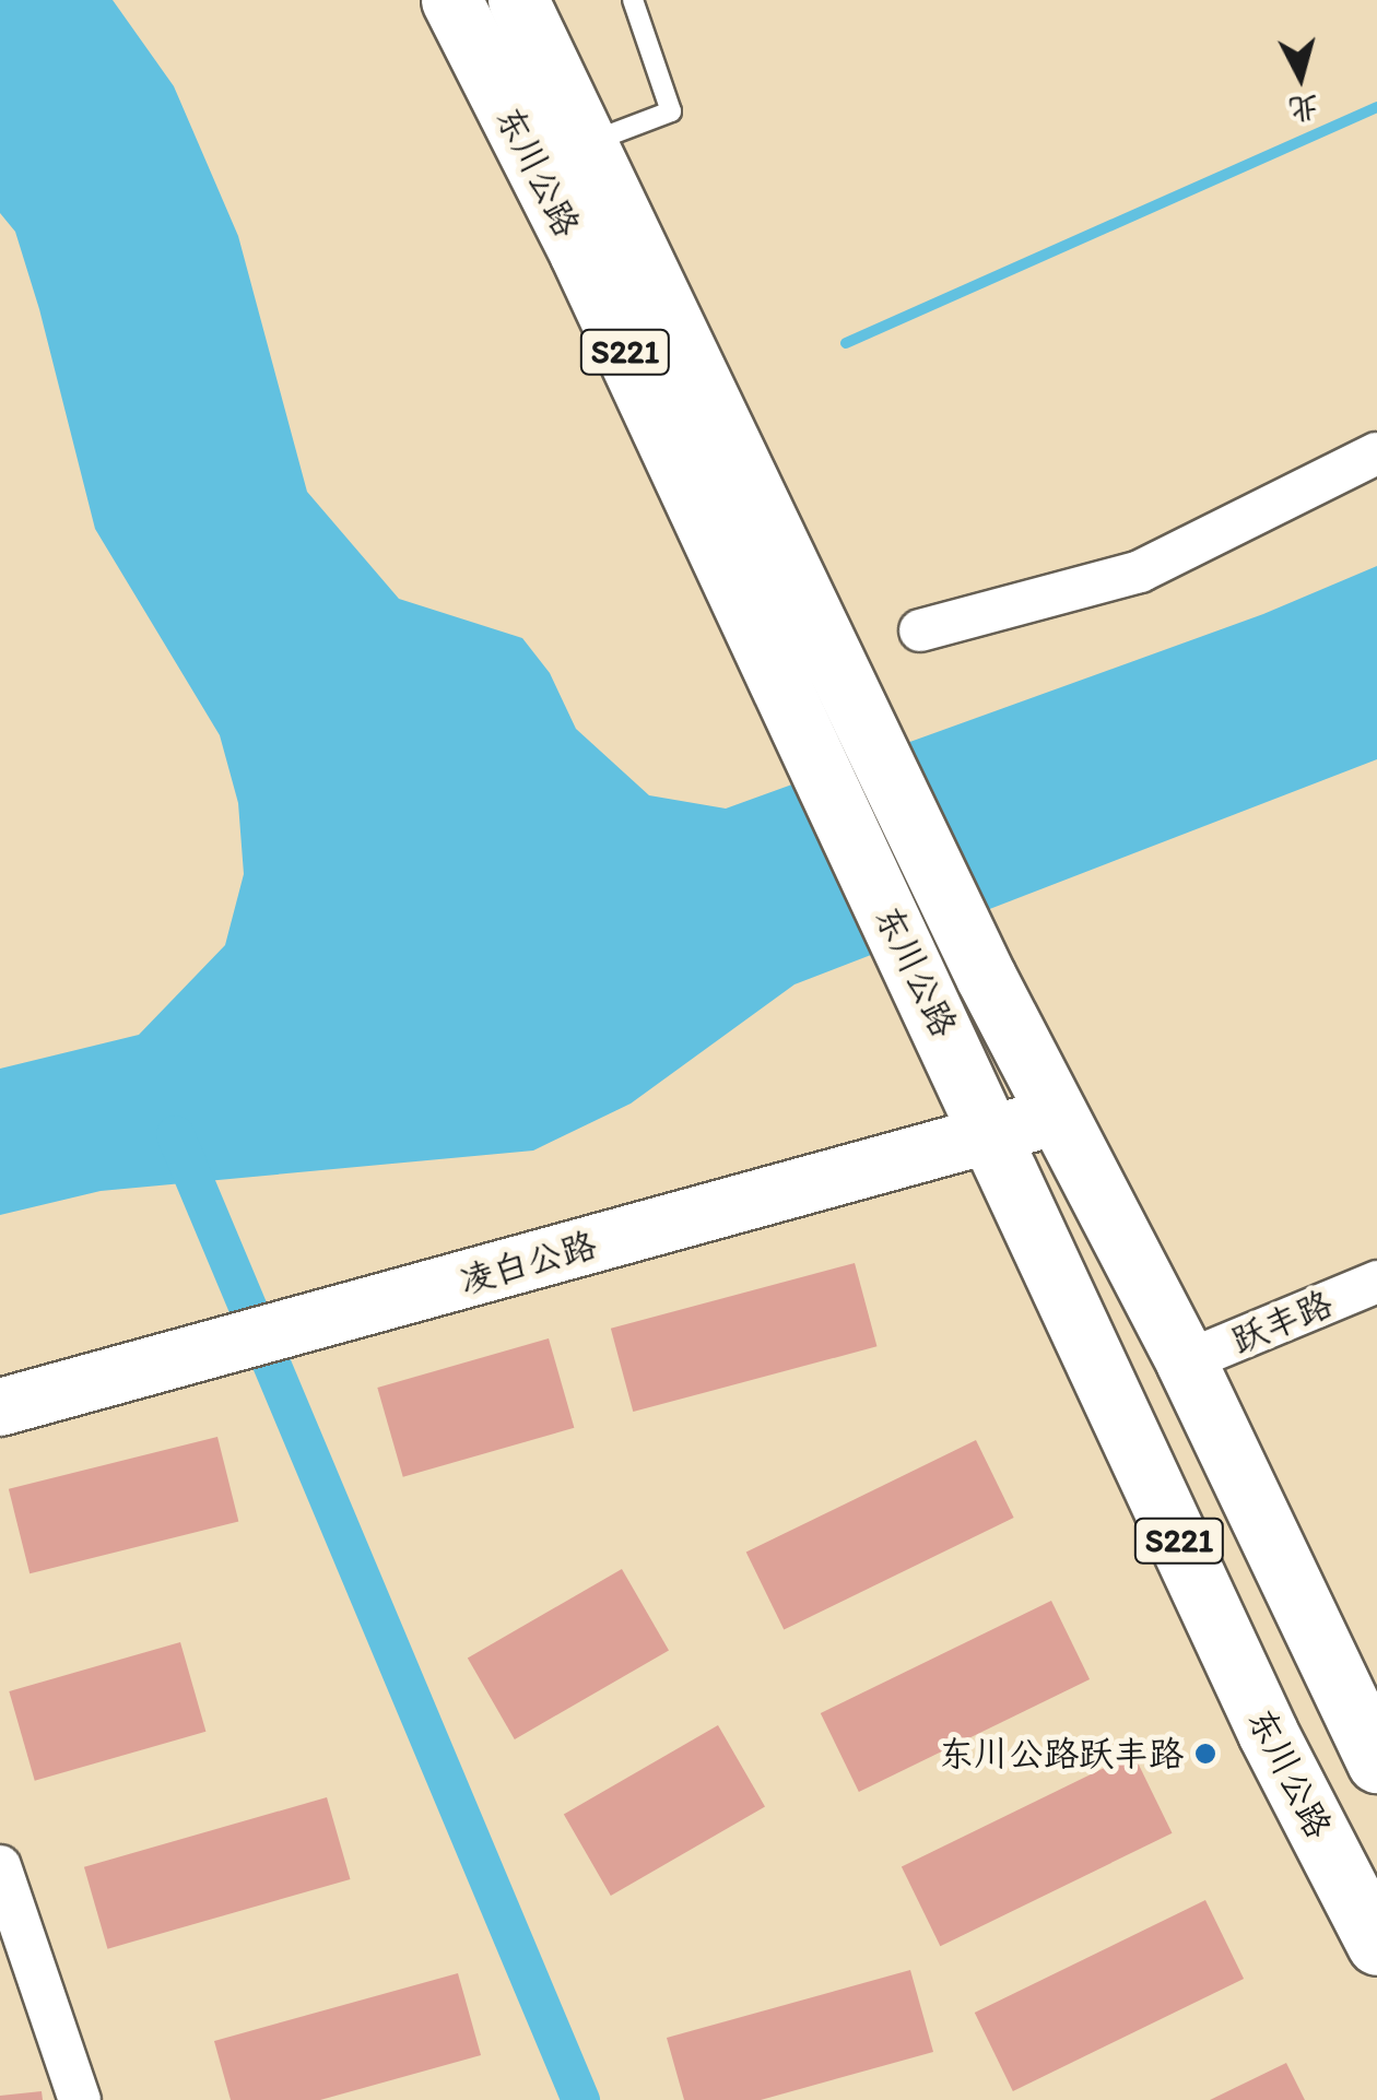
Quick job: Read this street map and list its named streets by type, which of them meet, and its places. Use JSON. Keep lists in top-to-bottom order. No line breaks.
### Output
{"streets":{"main road":["东川公路","S221"],"street":["凌白公路","跃丰路"]},"crossings":[["东川公路","凌白公路"],["东川公路","跃丰路"]],"places":["东川公路跃丰路"],"north":"bottom"}
